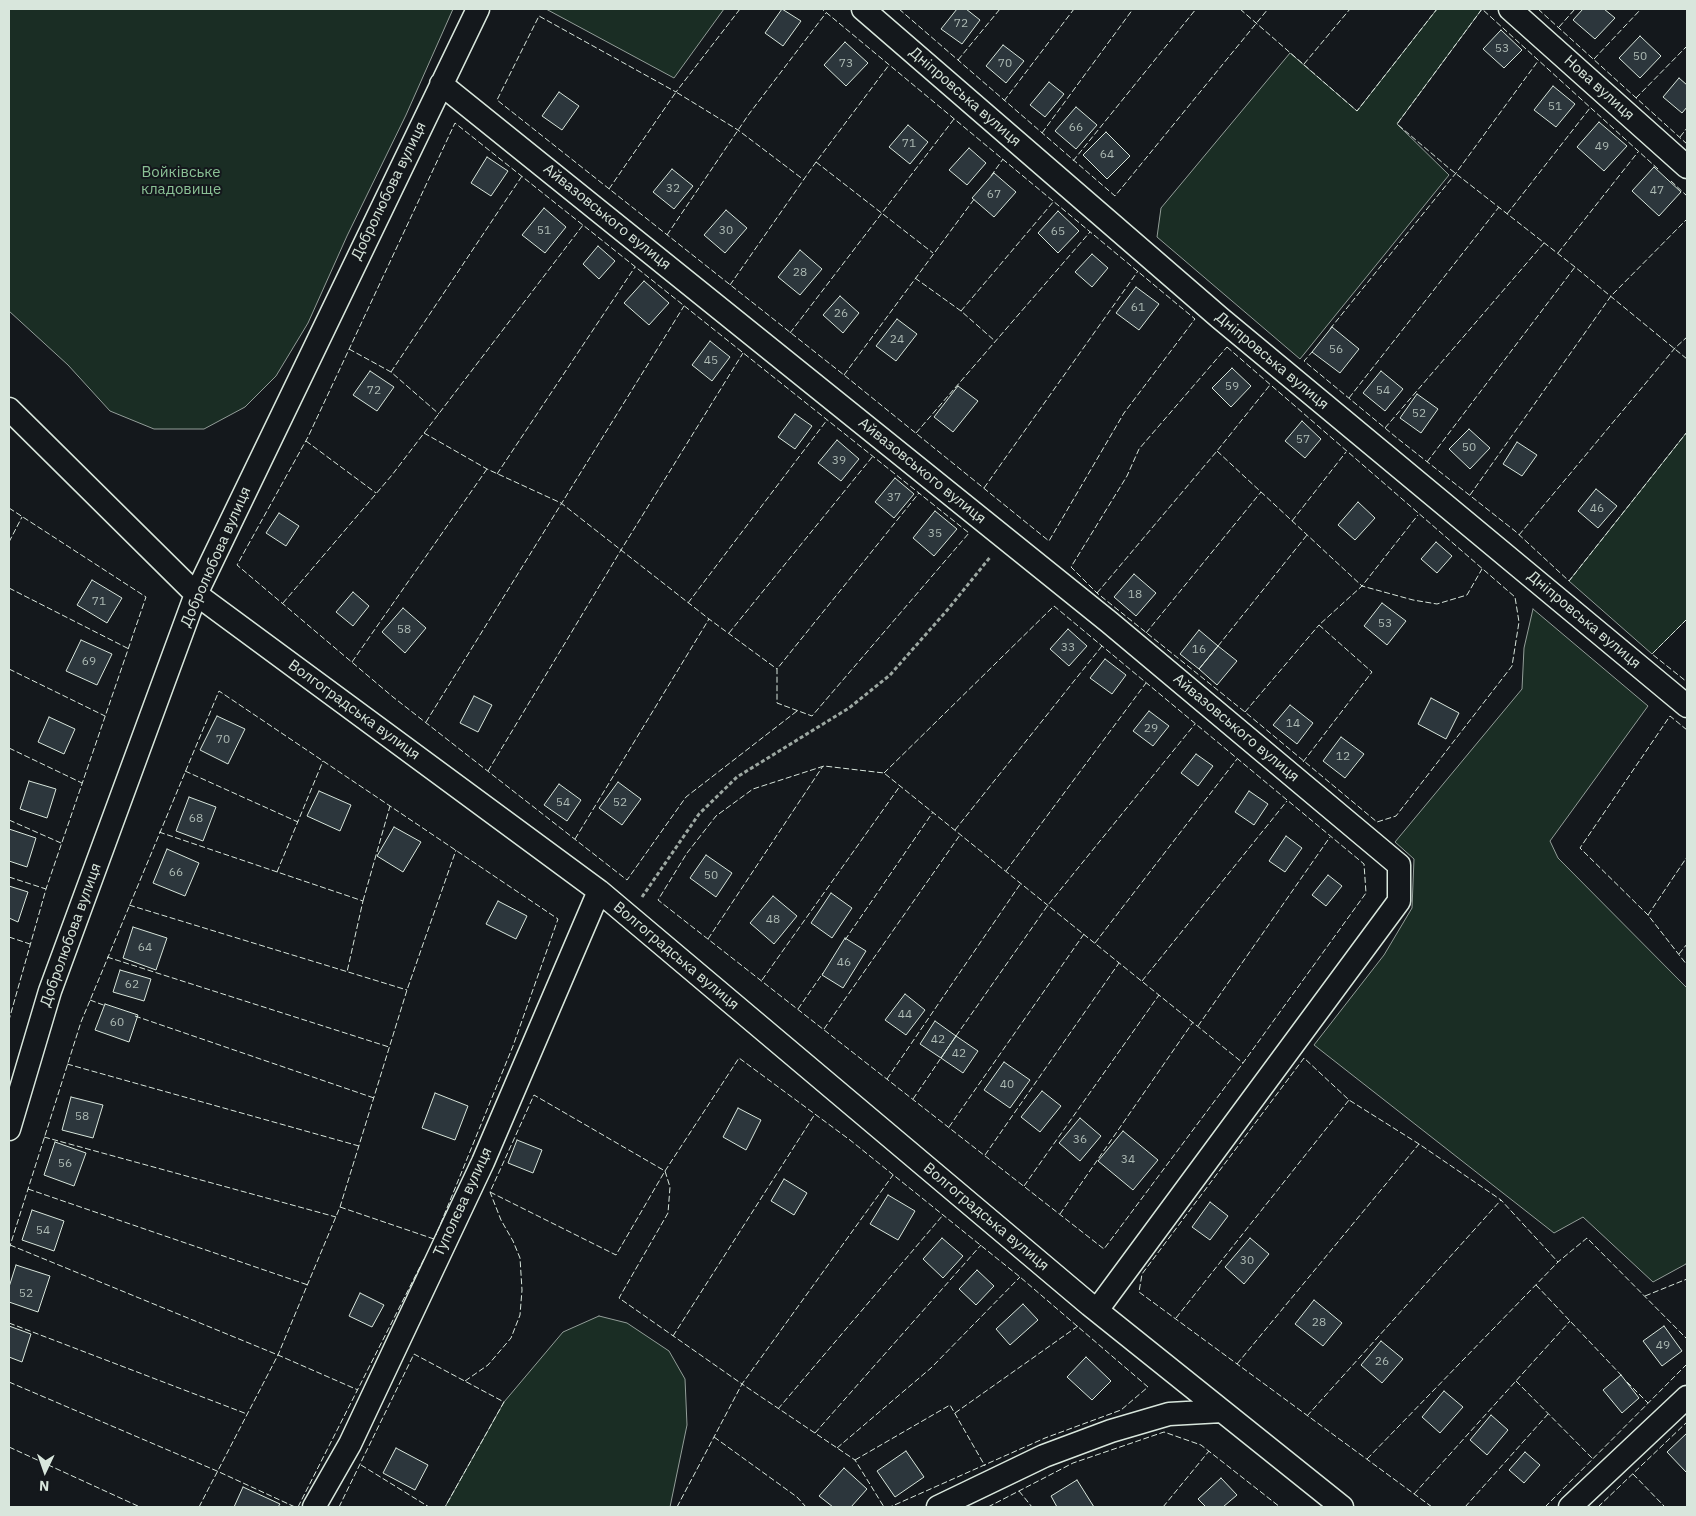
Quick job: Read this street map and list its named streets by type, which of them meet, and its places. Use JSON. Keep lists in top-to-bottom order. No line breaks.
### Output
{"streets":{"street":["Нова вулиця","Дніпровська вулиця","Добролюбова вулиця","Айвазовського вулиця","Волгоградська вулиця","Туполєва вулиця"]},"crossings":[["Добролюбова вулиця","Айвазовського вулиця"],["Добролюбова вулиця","Волгоградська вулиця"],["Айвазовського вулиця","Волгоградська вулиця"],["Волгоградська вулиця","Туполєва вулиця"]],"parks":["Войківське кладовище"],"house_numbers":["72","53","50","73","70","51","66","71","49","64","32","47","67","51","30","65","28","61","26","24","56","45","59","72","54","52","57","50","39","37","46","35","18","71","53","58","33","16","69","14","29","70","12","54","52","68","66","50","48","64","46","62","44","60","42","42","40","58","36","34","56","54","30","52","28","49","26"],"north":"bottom"}
